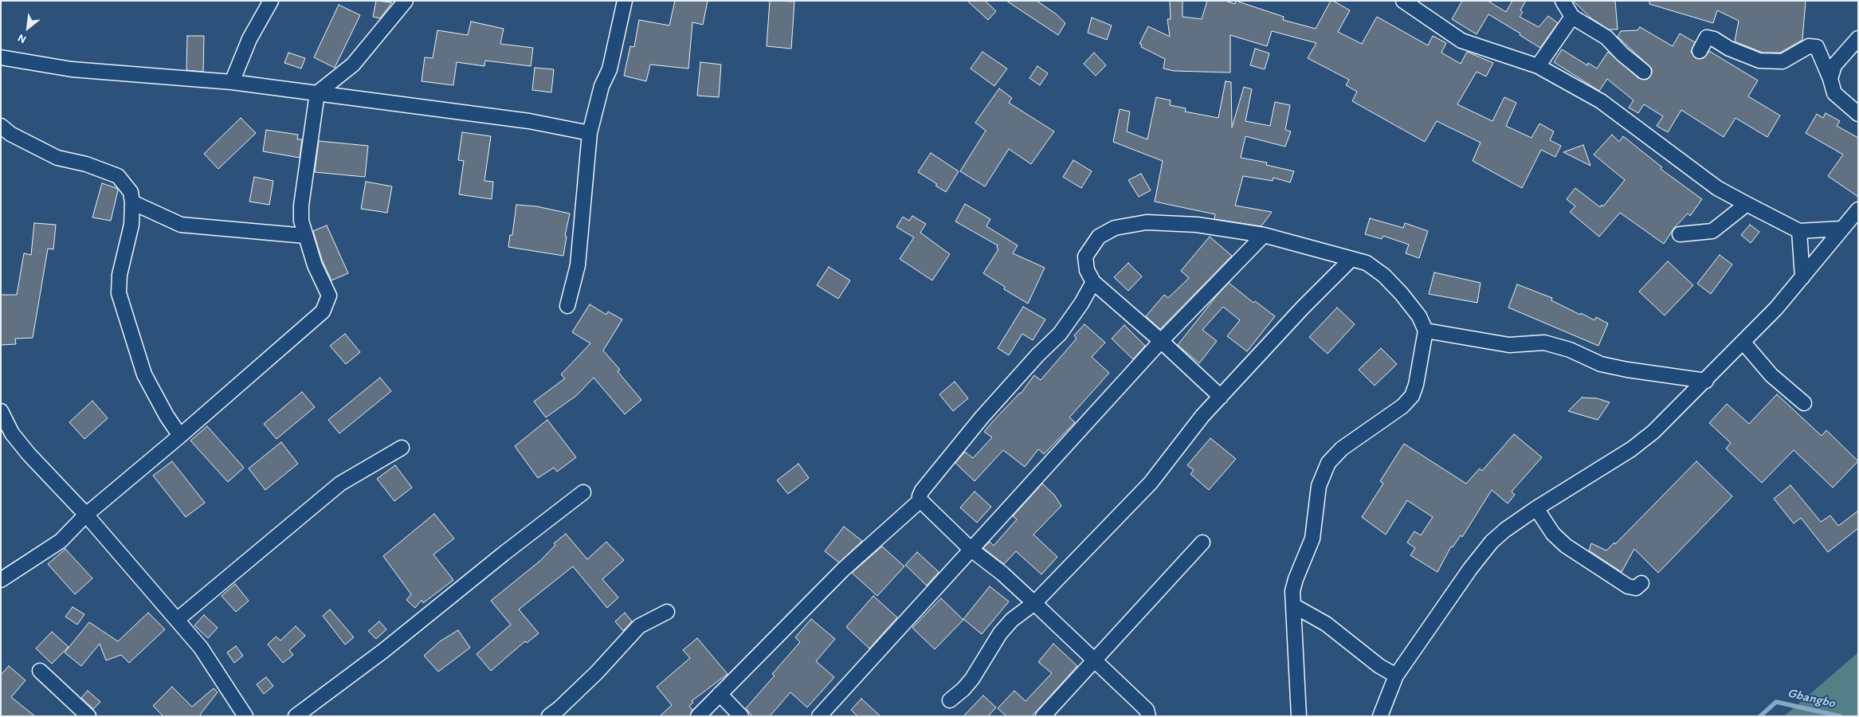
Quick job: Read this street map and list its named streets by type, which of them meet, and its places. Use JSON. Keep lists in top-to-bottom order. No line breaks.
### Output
{"water":["Gbangbo"],"north":"bottom left"}
